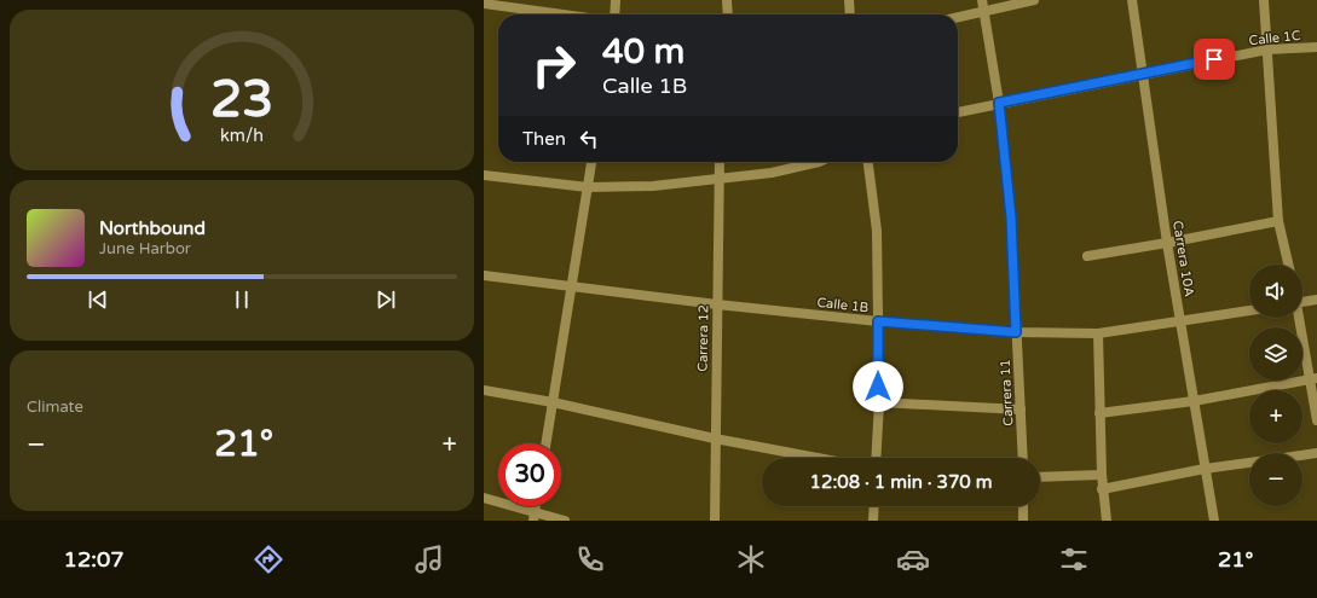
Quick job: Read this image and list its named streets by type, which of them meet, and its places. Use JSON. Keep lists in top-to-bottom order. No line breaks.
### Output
{"streets":{"street":["Calle 1C","Carrera 10A","Calle 1B","Carrera 12","Carrera 11"]},"crossings":[["Calle 1C","Carrera 10A"],["Calle 1C","Carrera 11"],["Carrera 10A","Calle 1B"],["Calle 1B","Carrera 12"],["Calle 1B","Carrera 11"]],"page":{"turn":["40 m","Calle 1B"],"then":"Then","song":["Northbound","June Harbor"],"map_buttons":["+","−"],"tile":"Climate","heat":["−","21°","+"],"limit":"30","trip":"12:08 · 1 min · 370 m","tabs":["12:07","21°"],"gauge":["23","km/h"]}}
